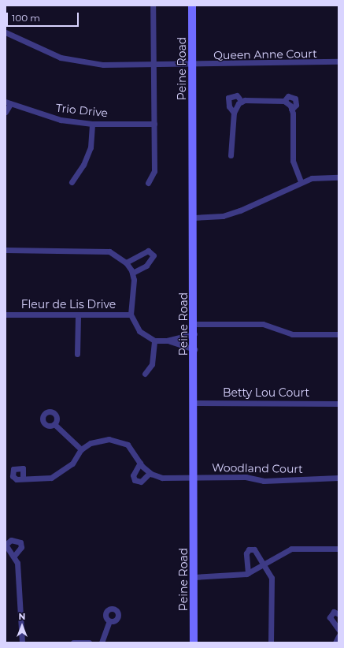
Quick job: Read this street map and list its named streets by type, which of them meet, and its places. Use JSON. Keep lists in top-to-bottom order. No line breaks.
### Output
{"streets":{"street":["Queen Anne Court","Peine Road","Trio Drive","Fleur de Lis Drive","Betty Lou Court","Woodland Court"]},"crossings":[["Queen Anne Court","Peine Road"],["Peine Road","Betty Lou Court"],["Peine Road","Woodland Court"]],"scale_bar":"100 m","north":"top"}
